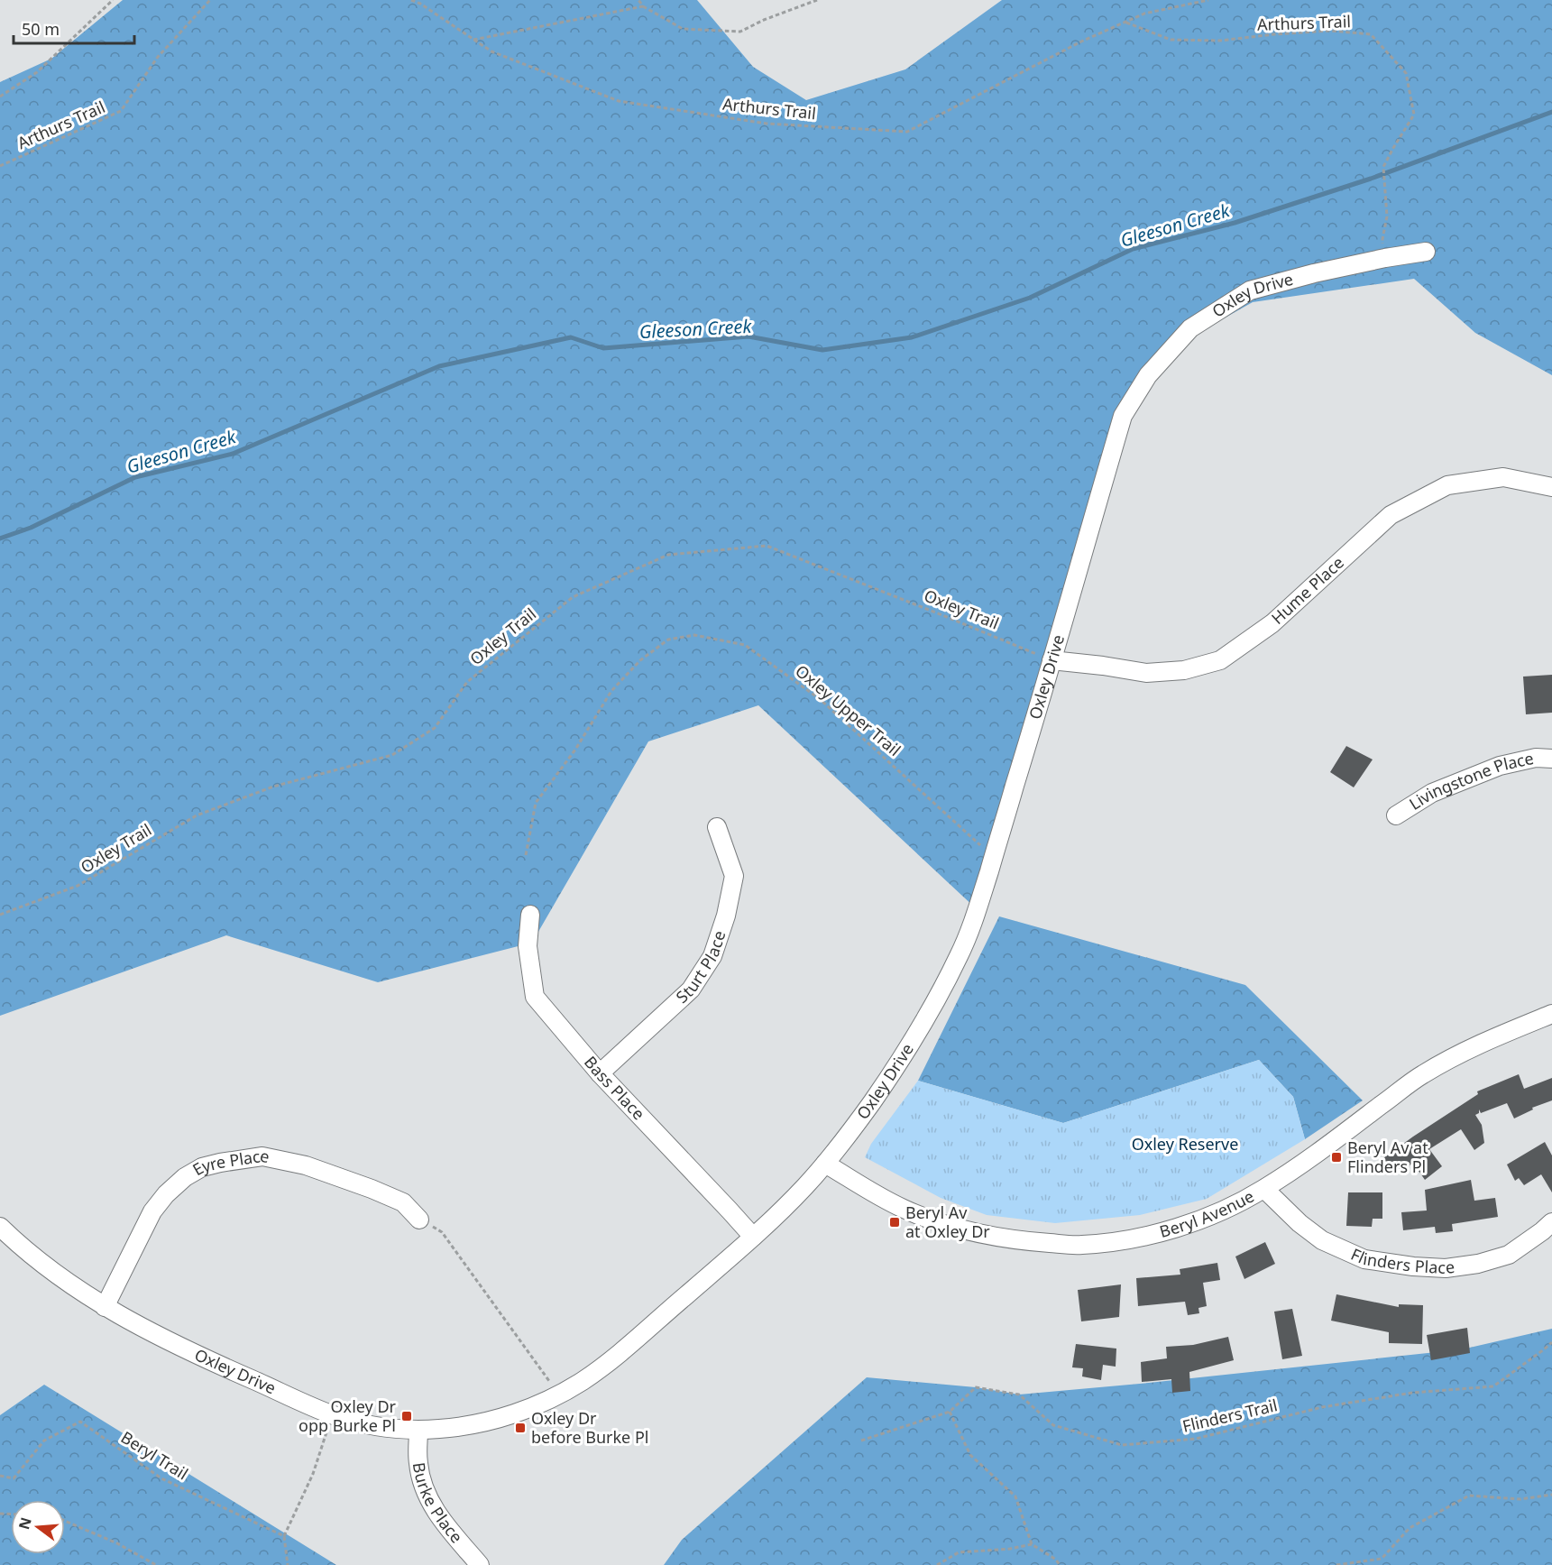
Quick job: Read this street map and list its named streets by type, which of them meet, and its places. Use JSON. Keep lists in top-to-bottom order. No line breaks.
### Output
{"streets":{"street":["Oxley Drive","Hume Place","Livingstone Place","Sturt Place","Bass Place","Eyre Place","Beryl Avenue","Flinders Place","Burke Place"],"path":["Arthurs Trail","Oxley Trail","Oxley Upper Trail","Flinders Trail","Beryl Trail"]},"crossings":[["Arthurs Trail","Oxley Drive"],["Oxley Drive","Hume Place"],["Oxley Drive","Oxley Trail"],["Oxley Drive","Oxley Upper Trail"],["Oxley Drive","Bass Place"],["Oxley Drive","Eyre Place"],["Oxley Drive","Beryl Avenue"],["Oxley Drive","Burke Place"],["Hume Place","Oxley Trail"],["Sturt Place","Bass Place"],["Beryl Avenue","Flinders Place"]],"water":["Gleeson Creek"],"parks":["Oxley Reserve"],"places":{"transit":["Beryl Av at Flinders Pl","Beryl Av at Oxley Dr","Oxley Dr opp Burke Pl","Oxley Dr before Burke Pl"]},"scale_bar":"50 m","north":"left"}
